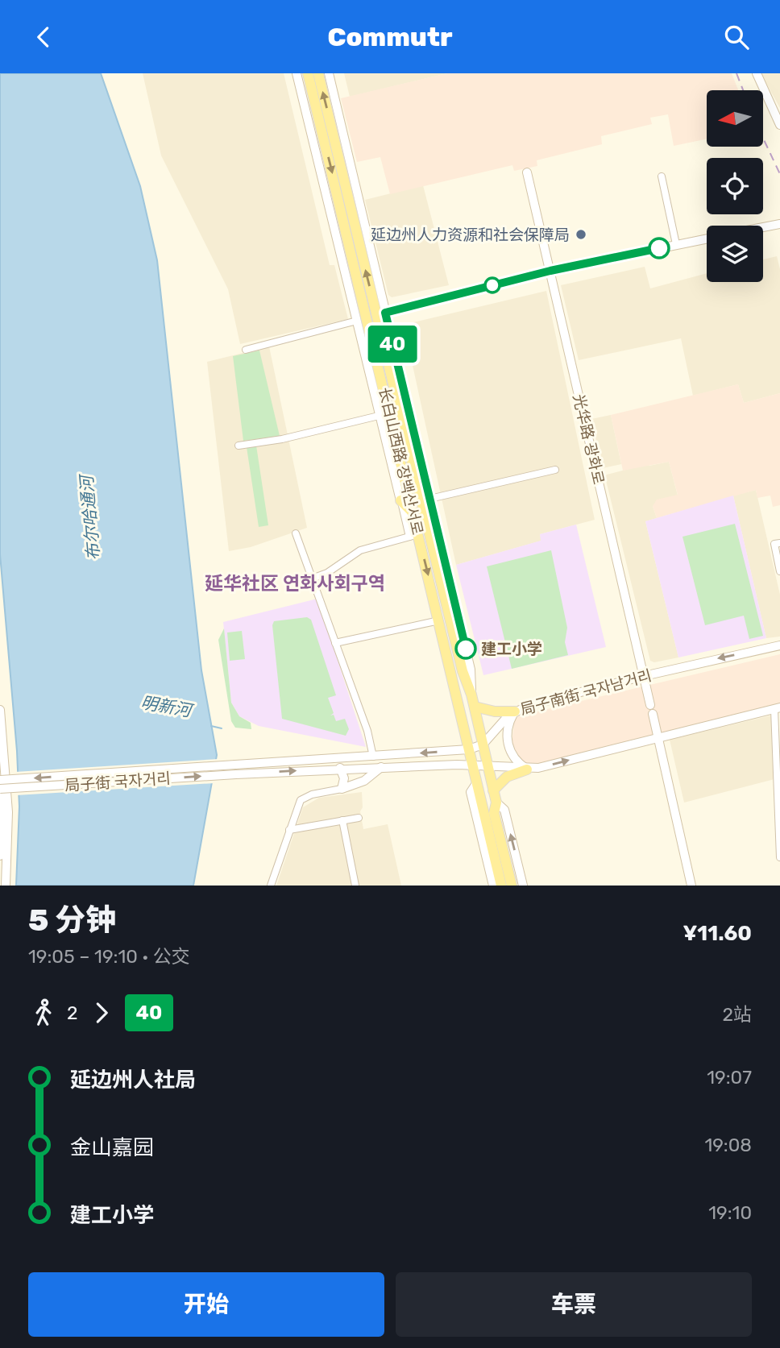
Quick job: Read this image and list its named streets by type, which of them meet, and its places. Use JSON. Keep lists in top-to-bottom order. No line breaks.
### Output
{"streets":{"main road":["光华路 광화로","长白山西路 장백산서로","局子南街 국자남거리","局子街 국자거리"]},"crossings":[["光华路 광화로","局子南街 국자남거리"],["长白山西路 장백산서로","局子南街 국자남거리"]],"districts":["延华社区 연화사회구역"],"water":["布尔哈通河","明新河"],"places":["延边州人力资源和社会保障局","建工小学"],"lines":["bus line 40"],"north":"left","page":{"header":"Commutr","on_map":"40","heading":["5 分钟","19:05 – 19:10 · 公交","¥11.60"],"legs":["2","40","2站"],"list":[{"name":"延边州人社局","value":"19:07"},{"name":"金山嘉园","value":"19:08"},{"name":"建工小学","value":"19:10"}],"buttons":["开始","车票"]}}
